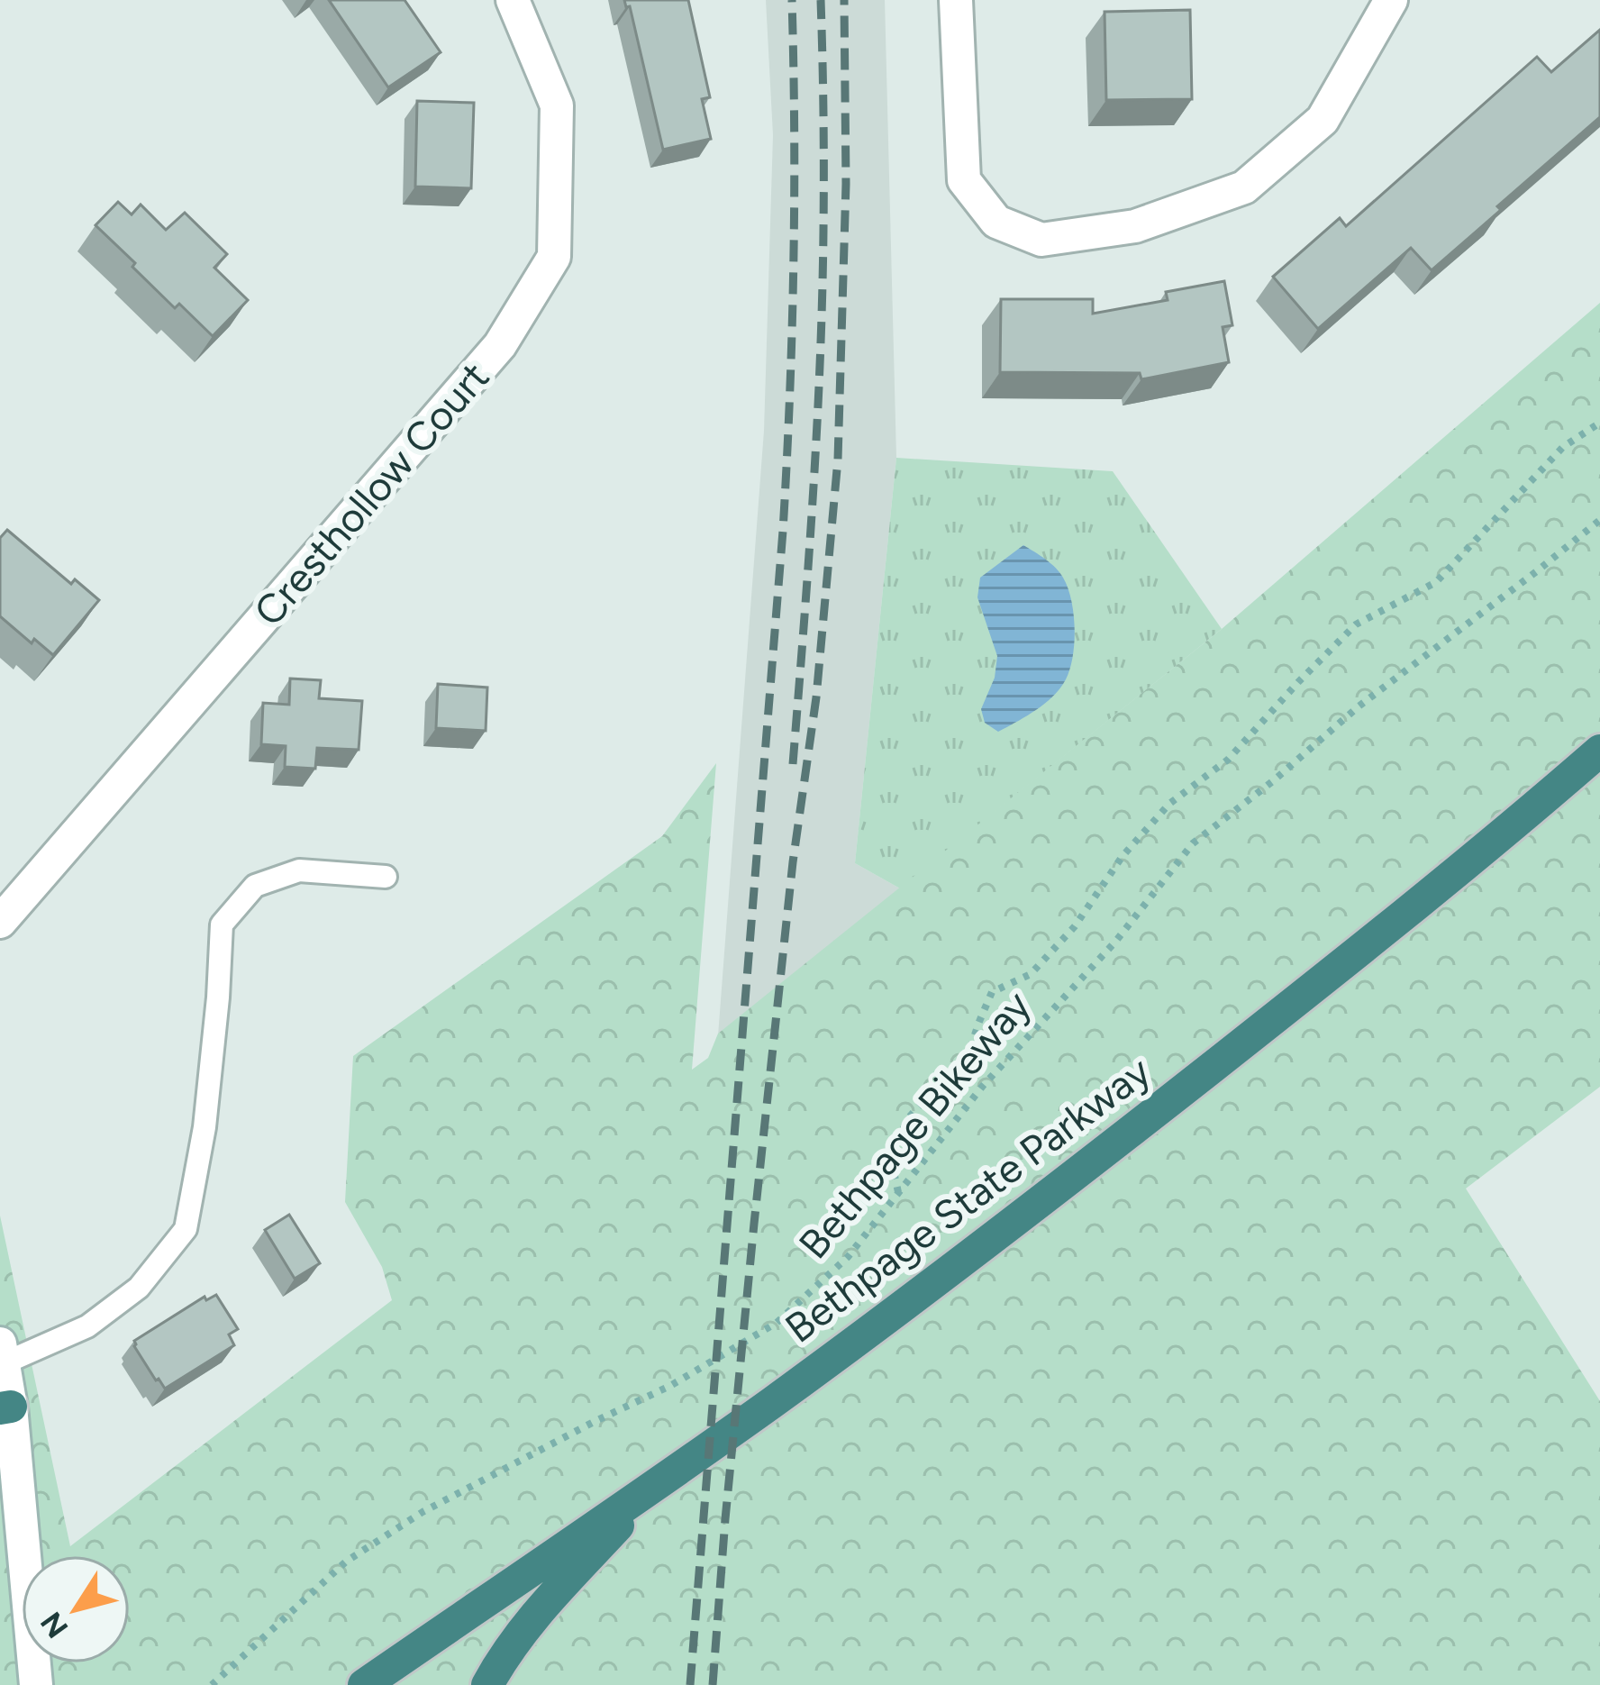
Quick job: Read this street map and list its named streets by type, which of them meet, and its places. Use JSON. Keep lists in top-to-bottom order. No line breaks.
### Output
{"streets":{"highway":["Bethpage State Parkway"],"street":["Cresthollow Court"],"path":["Bethpage Bikeway"]},"north":"bottom left"}
